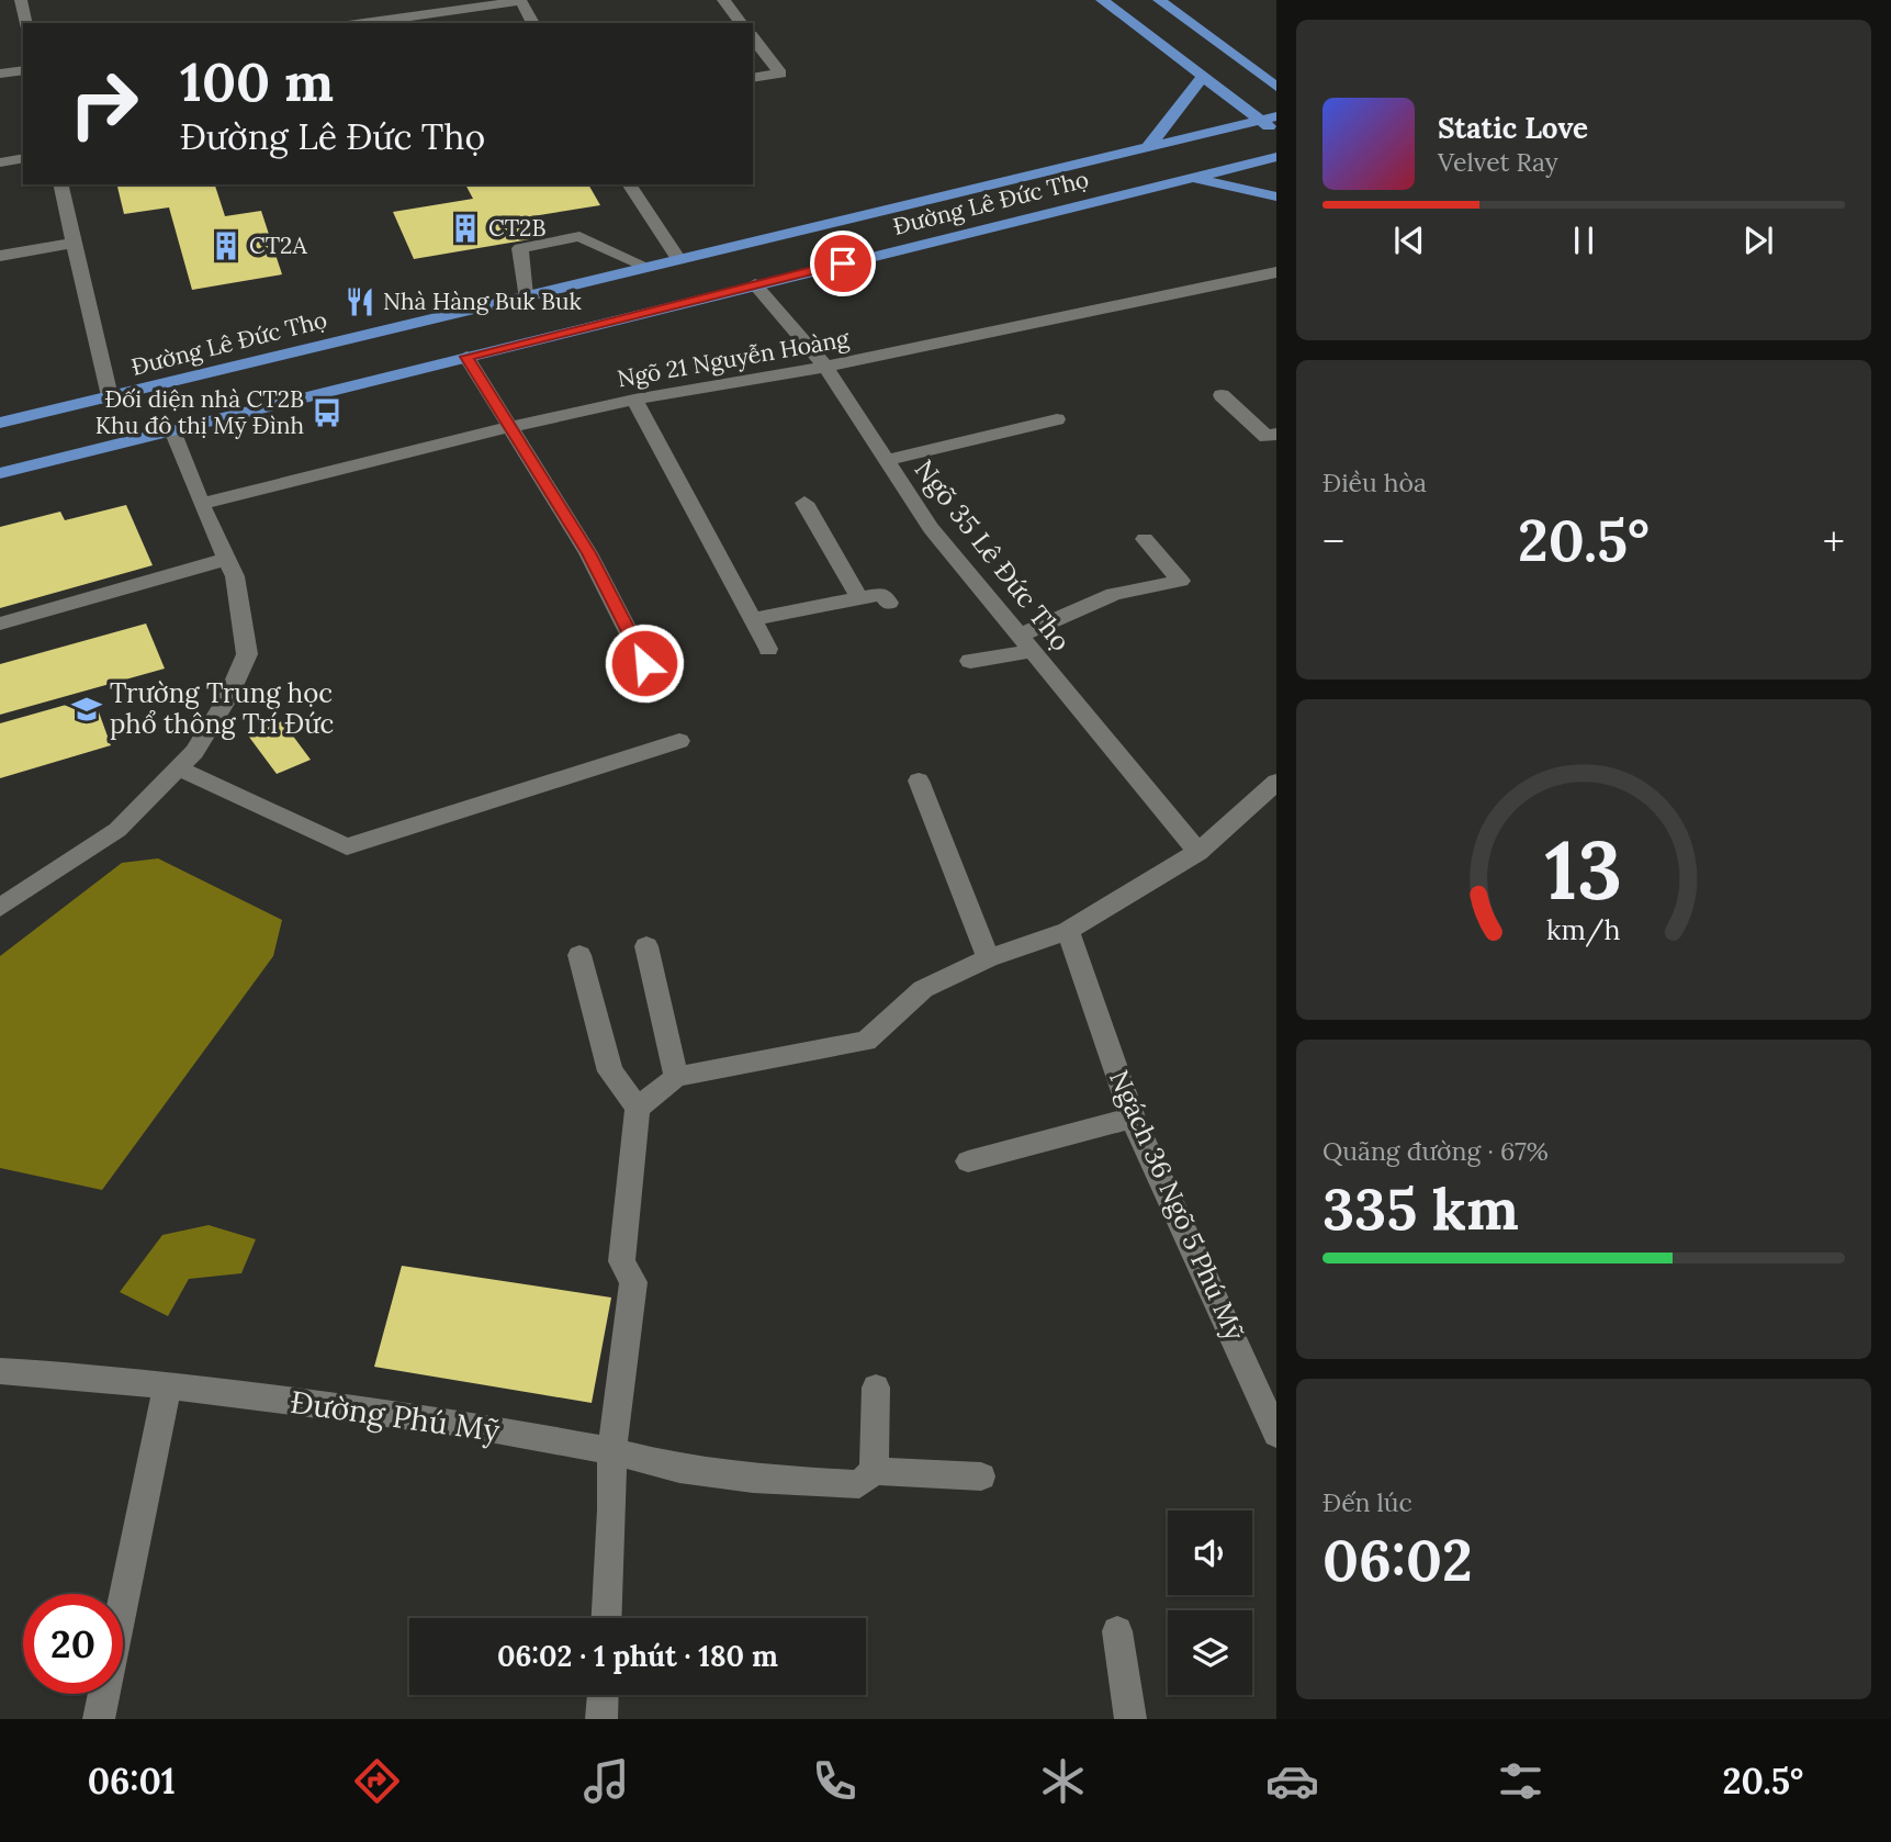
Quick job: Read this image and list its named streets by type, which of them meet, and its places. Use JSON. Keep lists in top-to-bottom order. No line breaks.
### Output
{"streets":{"main road":["Đường Lê Đức Thọ"],"street":["Ngõ 21 Nguyễn Hoàng","Ngõ 35 Lê Đức Thọ","Ngách 36 Ngõ 5 Phú Mỹ","Đường Phú Mỹ"]},"crossings":[["Đường Lê Đức Thọ","Ngõ 35 Lê Đức Thọ"],["Ngõ 21 Nguyễn Hoàng","Ngõ 35 Lê Đức Thọ"]],"places":{"building":["CT2B","CT2A"],"restaurant":["Nhà Hàng Buk Buk"],"bus stop":["Đối diện nhà CT2B Khu đô thị Mỹ Đình"],"school or university":["Trường Trung học phổ thông Trí Đức"]},"page":{"turn":["100 m","Đường Lê Đức Thọ"],"song":["Static Love","Velvet Ray"],"tile":["Điều hòa",["Quãng đường · 67%","335 km"],["Đến lúc","06:02"]],"heat":["−","20.5°","+"],"limit":"20","trip":"06:02 · 1 phút · 180 m","tabs":["06:01","20.5°"],"gauge":["13","km/h"]}}
